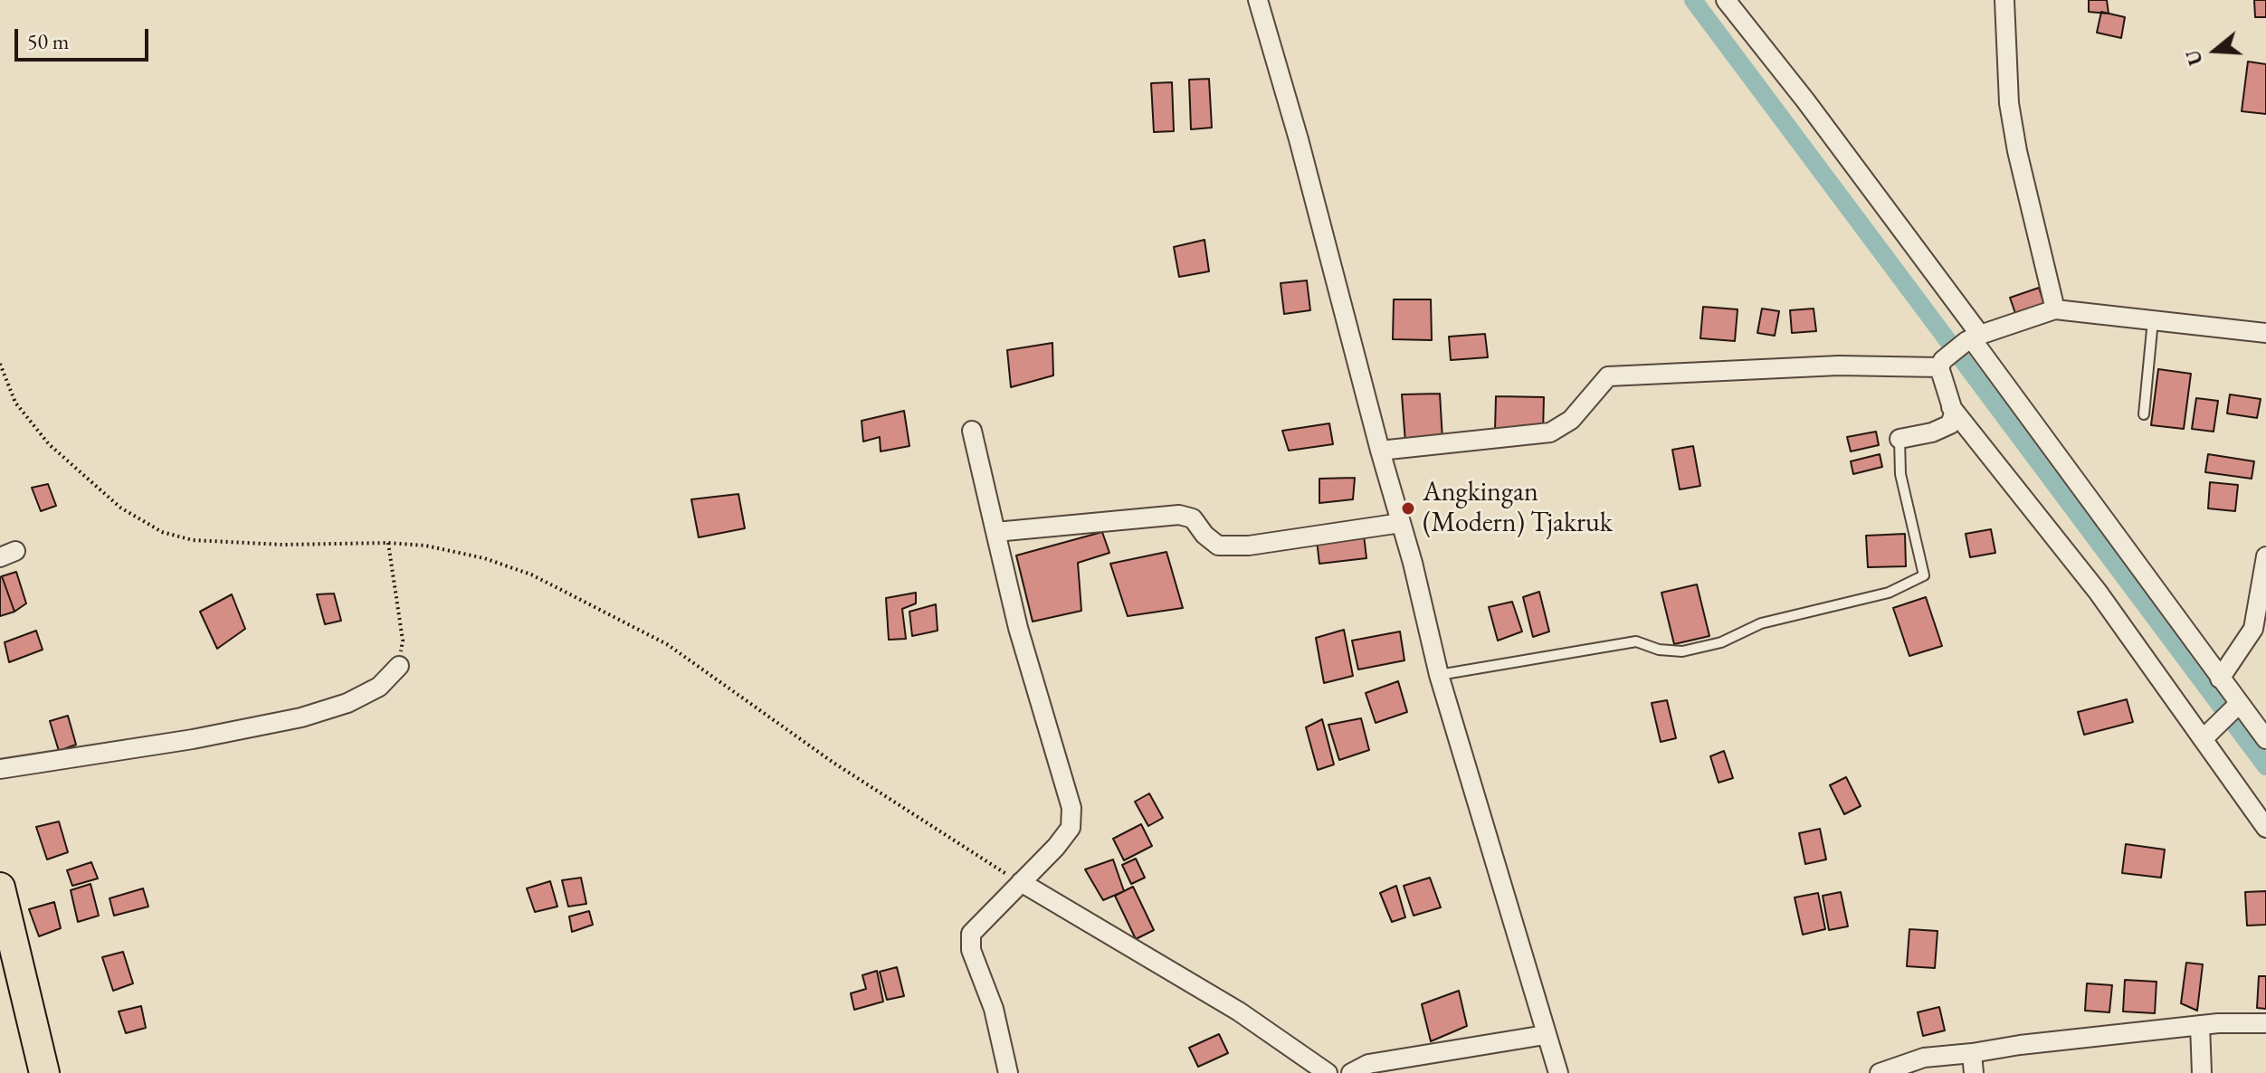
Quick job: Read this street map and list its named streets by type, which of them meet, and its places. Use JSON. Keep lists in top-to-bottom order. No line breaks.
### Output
{"places":["Angkingan (Modern) Tjakruk"],"scale_bar":"50 m","north":"left"}
